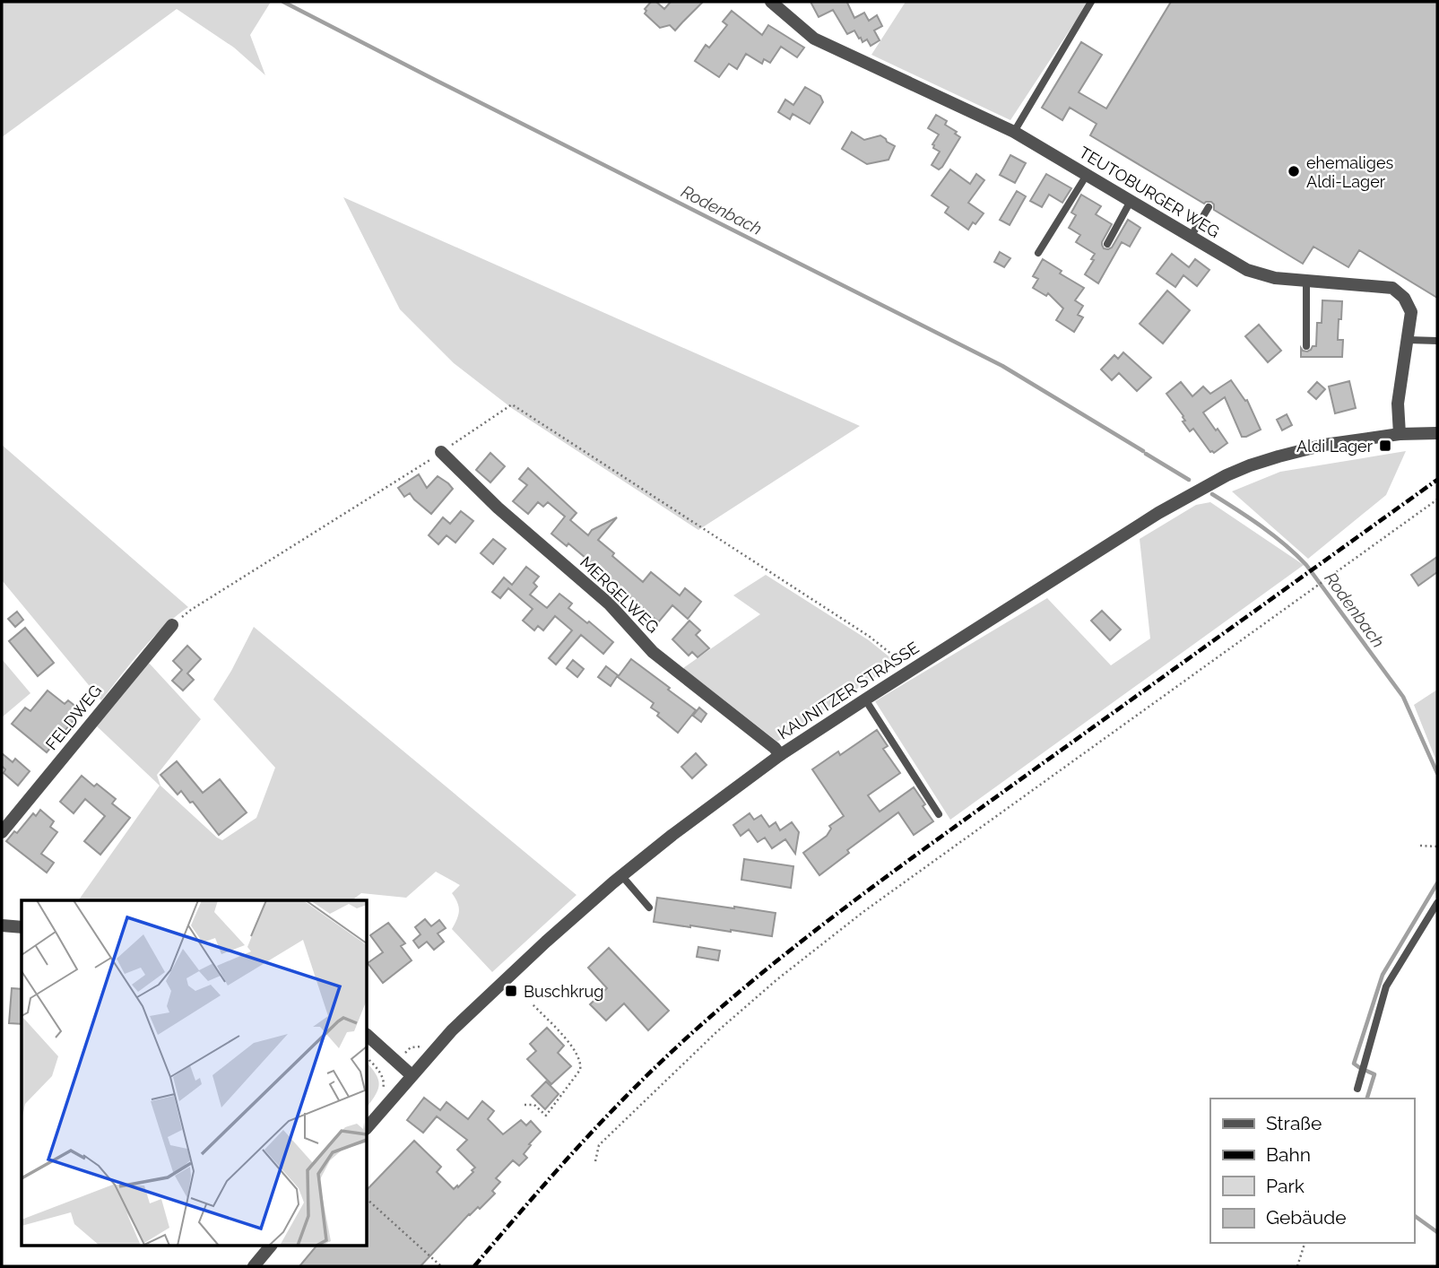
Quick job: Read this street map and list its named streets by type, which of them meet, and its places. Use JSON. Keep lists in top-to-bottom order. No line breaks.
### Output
{"streets":{"street":["TEUTOBURGER WEG","MERGELWEG","KAUNITZER STRASSE","FELDWEG"]},"crossings":[["TEUTOBURGER WEG","KAUNITZER STRASSE"],["MERGELWEG","KAUNITZER STRASSE"]],"water":["Rodenbach"],"places":{"other":["ehemaliges Aldi-Lager"],"transit":["Aldi Lager","Buschkrug"]},"legend":["Straße","Bahn","Park","Gebäude"]}
